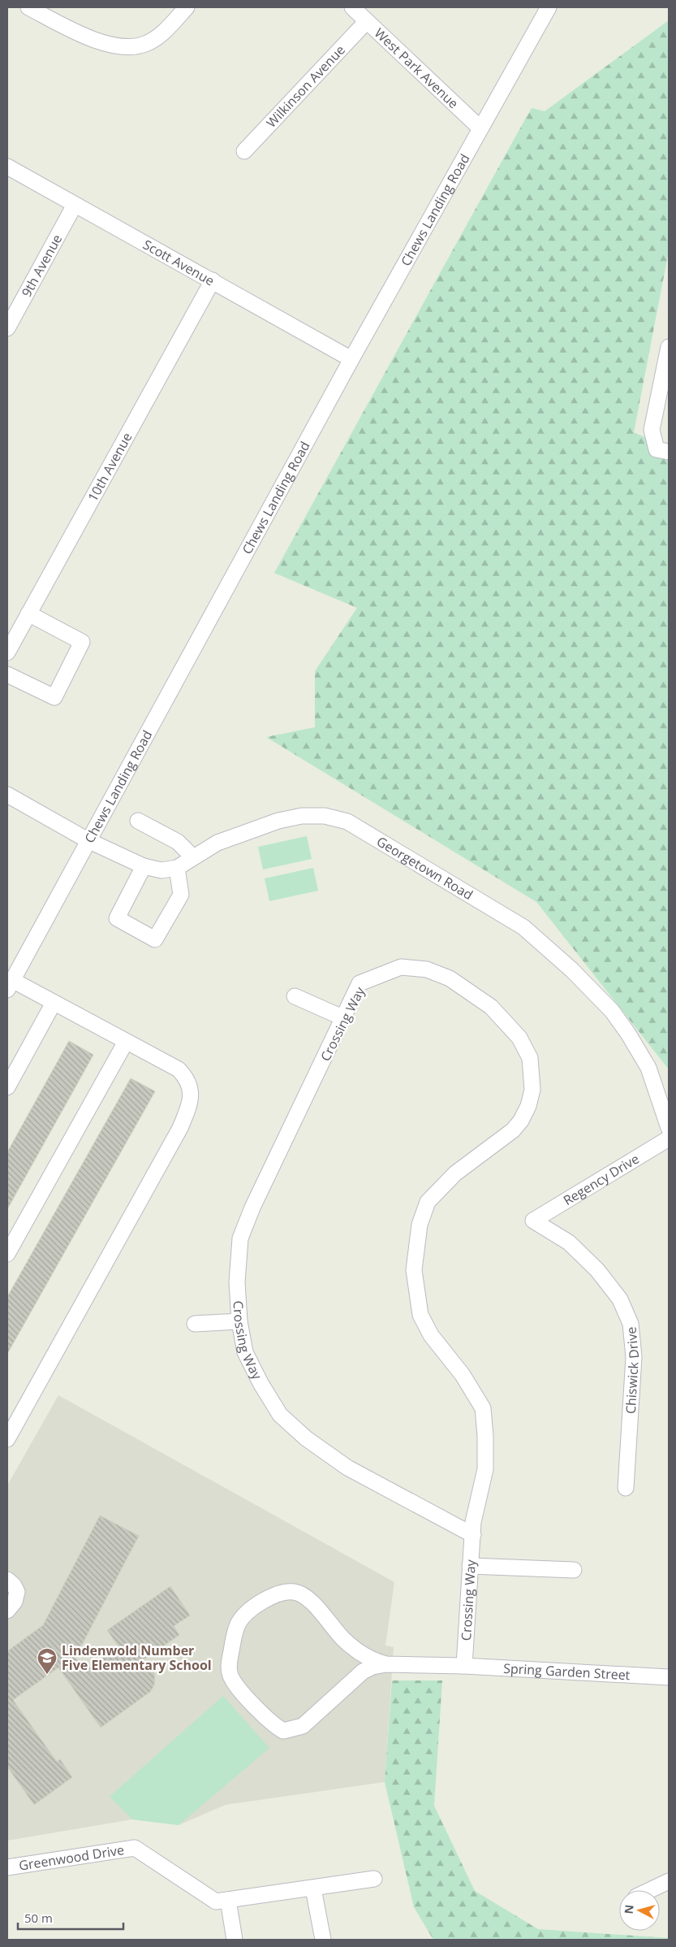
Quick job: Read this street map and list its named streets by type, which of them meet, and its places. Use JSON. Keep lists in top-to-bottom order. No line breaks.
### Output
{"streets":{"street":["West Park Avenue","Wilkinson Avenue","Chews Landing Road","Scott Avenue","9th Avenue","10th Avenue","Georgetown Road","Crossing Way","Regency Drive","Chiswick Drive","Spring Garden Street","Greenwood Drive"]},"crossings":[["West Park Avenue","Wilkinson Avenue"],["West Park Avenue","Chews Landing Road"],["Chews Landing Road","Scott Avenue"],["Chews Landing Road","Georgetown Road"],["Scott Avenue","9th Avenue"],["Scott Avenue","10th Avenue"],["Crossing Way","Spring Garden Street"],["Regency Drive","Chiswick Drive"]],"places":{"school or university":["Lindenwold Number Five Elementary School"]},"scale_bar":"50 m","north":"left"}
